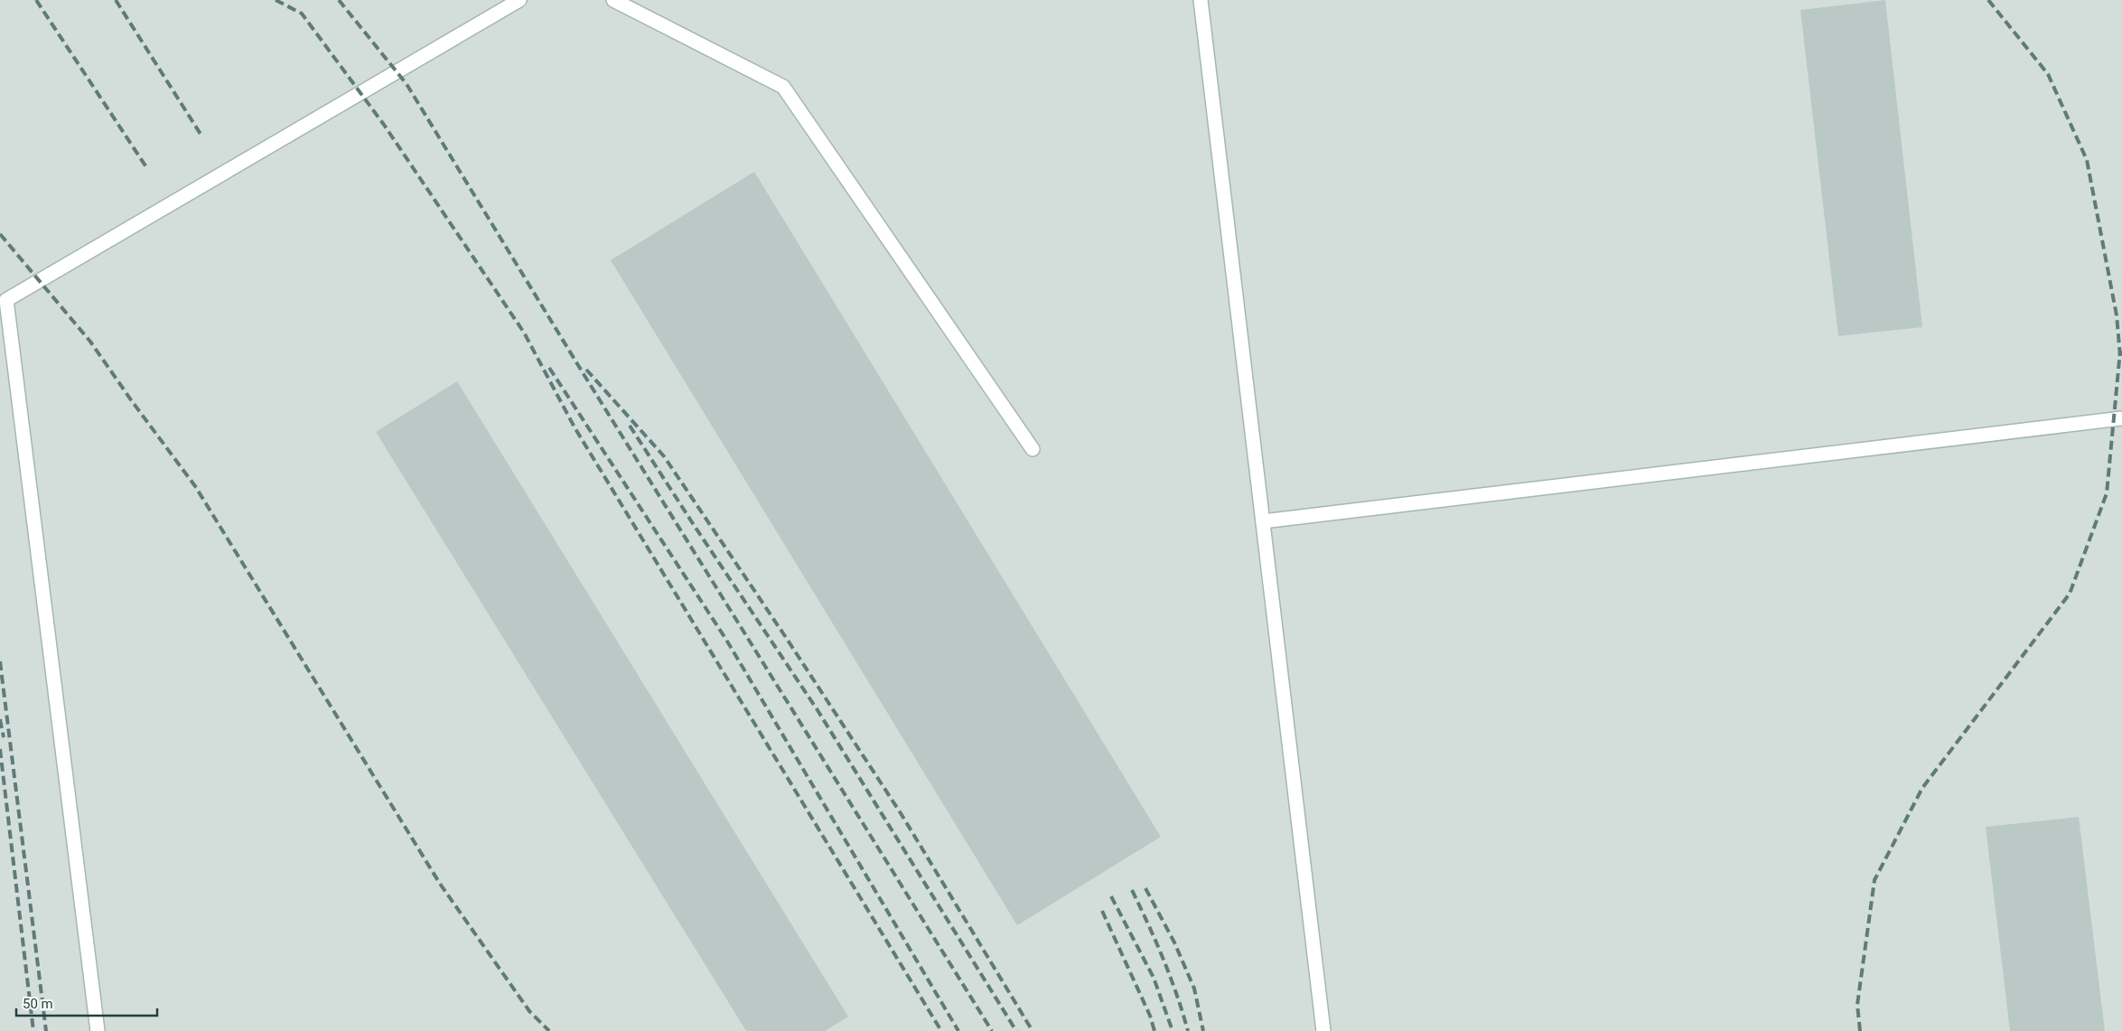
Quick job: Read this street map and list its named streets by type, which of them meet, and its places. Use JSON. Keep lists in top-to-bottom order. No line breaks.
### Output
{"scale_bar":"50 m"}
